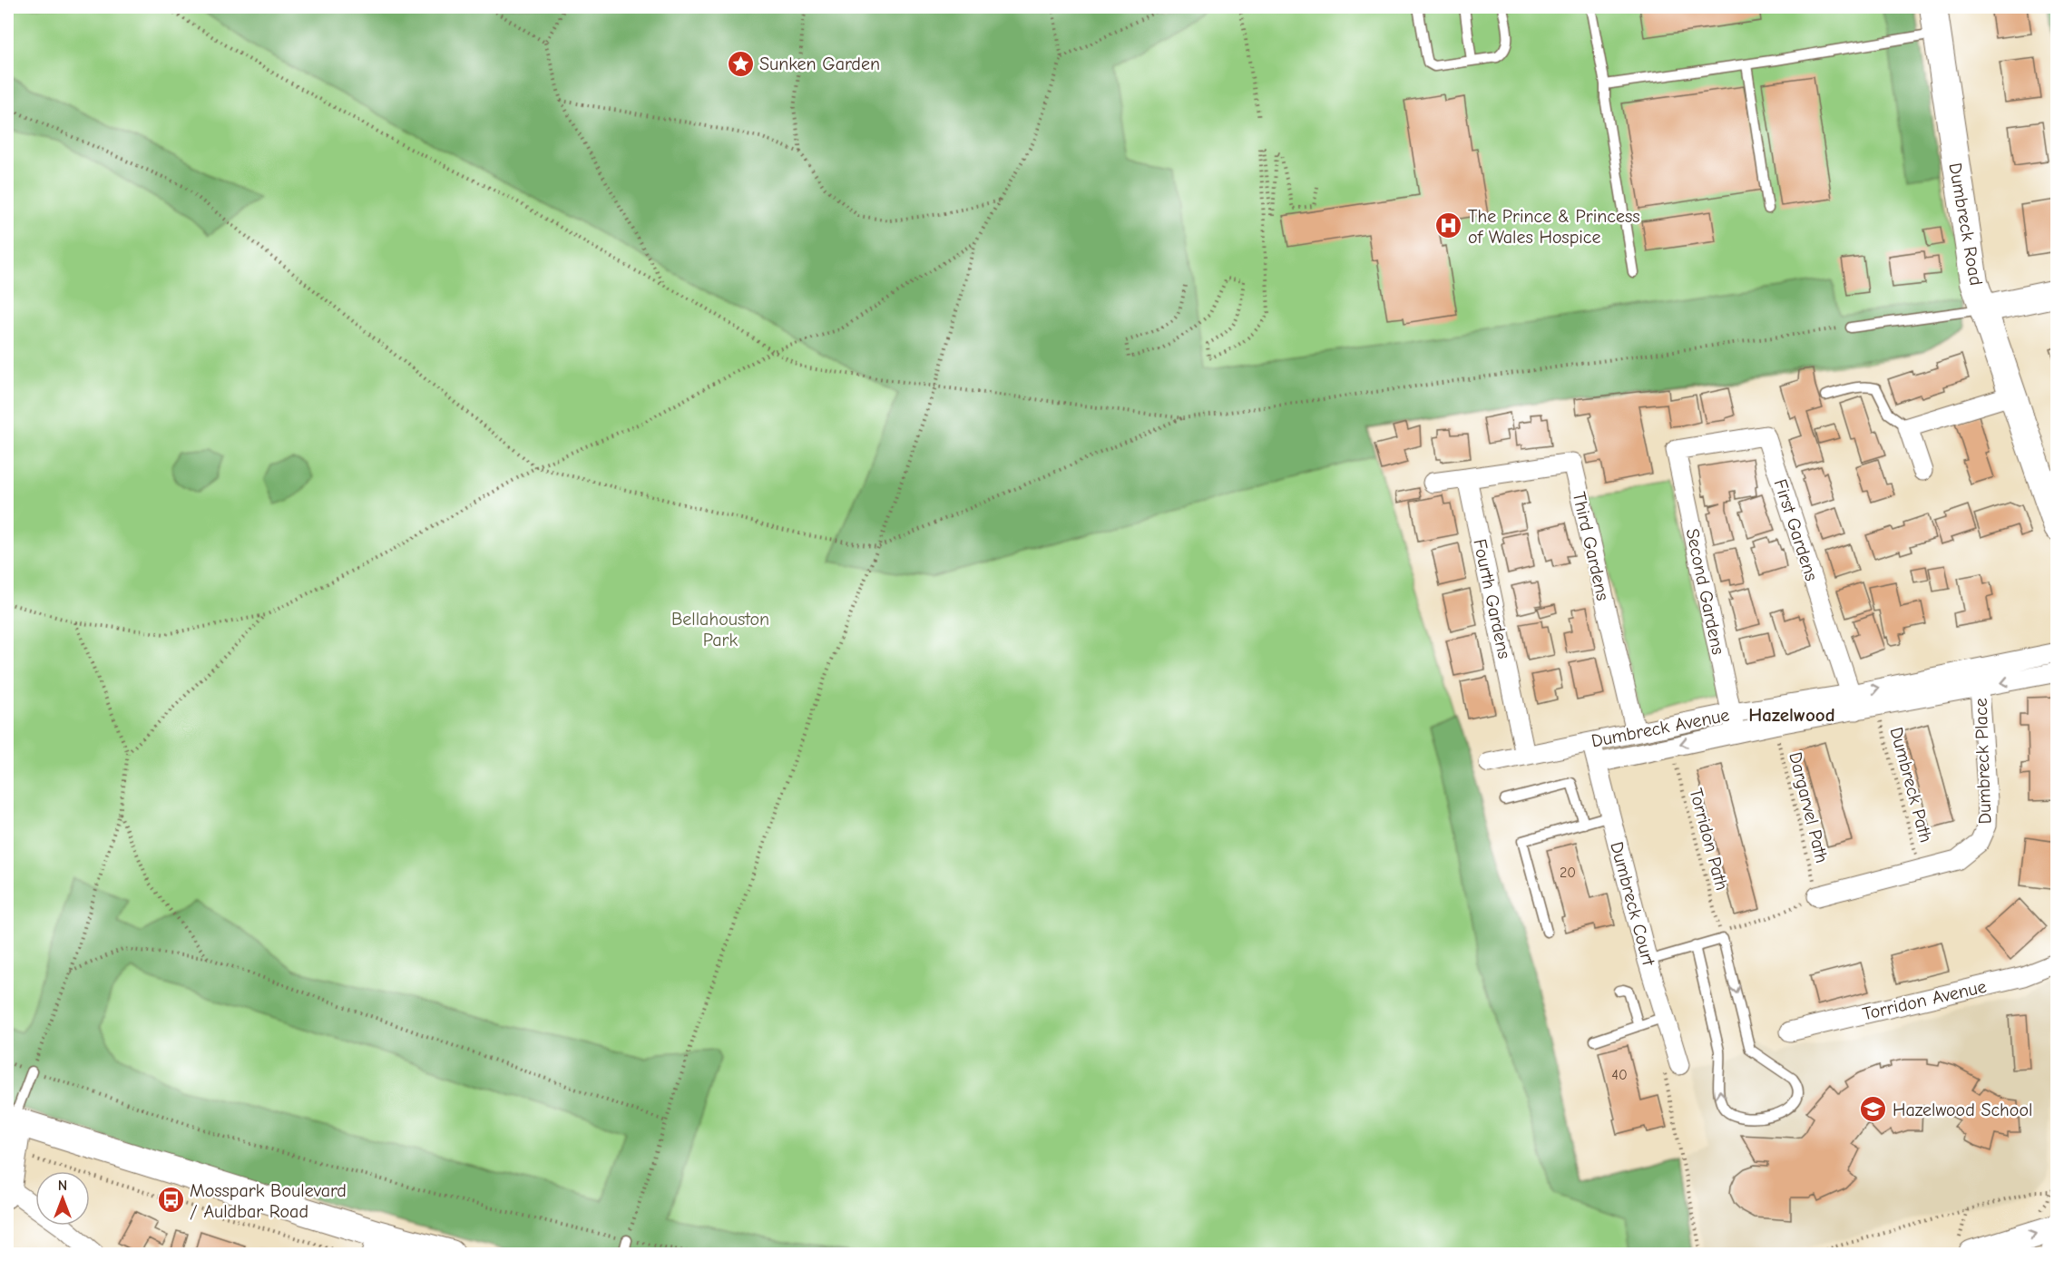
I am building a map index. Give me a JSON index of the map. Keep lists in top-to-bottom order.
{
  "streets": {
    "street": [
      "Dumbreck Road",
      "First Gardens",
      "Third Gardens",
      "Second Gardens",
      "Fourth Gardens",
      "Dumbreck Avenue",
      "Dumbreck Place",
      "Dumbreck Court",
      "Torridon Avenue"
    ],
    "path": ["Dumbreck Path", "Dargarvel Path", "Torridon Path"]
  },
  "crossings": [
    ["First Gardens", "Second Gardens"],
    ["First Gardens", "Dumbreck Avenue"],
    ["Third Gardens", "Fourth Gardens"],
    ["Third Gardens", "Dumbreck Avenue"],
    ["Second Gardens", "Dumbreck Avenue"],
    ["Fourth Gardens", "Dumbreck Avenue"],
    ["Dumbreck Avenue", "Dumbreck Place"],
    ["Dumbreck Avenue", "Dumbreck Path"],
    ["Dumbreck Avenue", "Dargarvel Path"],
    ["Dumbreck Avenue", "Torridon Path"],
    ["Dumbreck Avenue", "Dumbreck Court"],
    ["Dumbreck Place", "Dumbreck Path"],
    ["Dumbreck Place", "Dargarvel Path"]
  ],
  "districts": ["Hazelwood"],
  "parks": ["Bellahouston Park"],
  "places": {
    "place": ["Sunken Garden"],
    "hospital": ["The Prince & Princess of Wales Hospice"],
    "school or university": ["Hazelwood School"],
    "bus stop": ["Mosspark Boulevard / Auldbar Road"]
  },
  "house_numbers": ["20", "40"],
  "north": "top"
}
